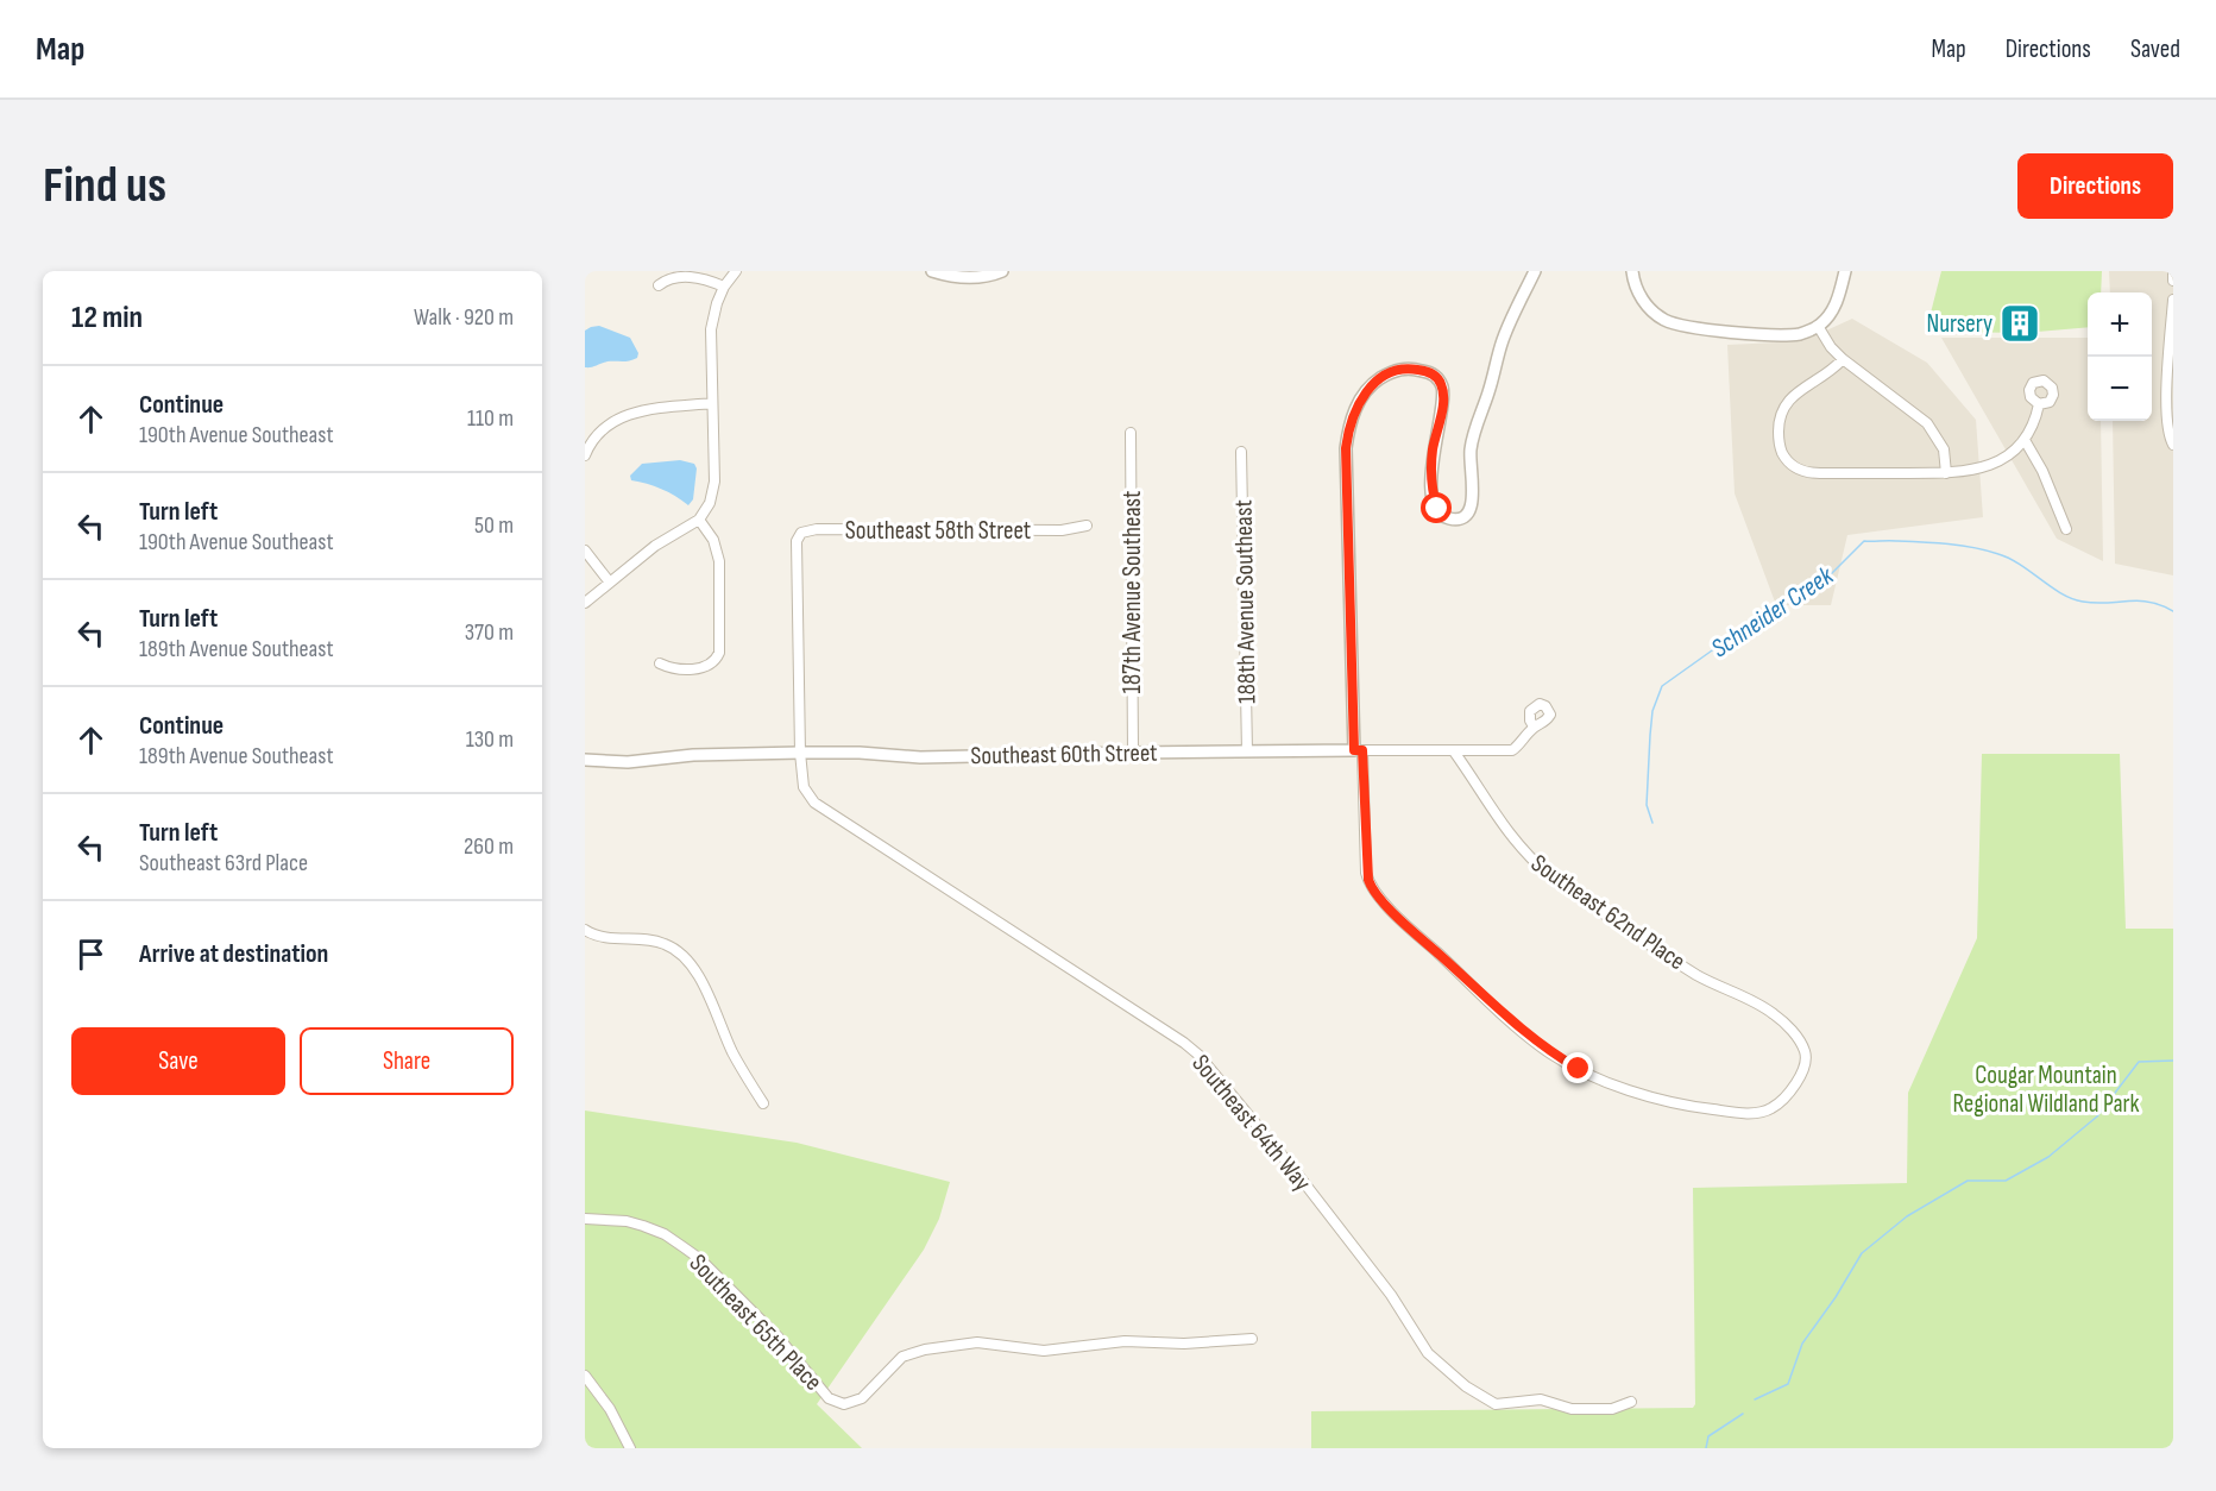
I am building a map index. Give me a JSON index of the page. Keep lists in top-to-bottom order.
{
  "streets": {
    "street": [
      "Southeast 58th Street",
      "187th Avenue Southeast",
      "188th Avenue Southeast",
      "Southeast 60th Street",
      "Southeast 62nd Place",
      "Southeast 64th Way",
      "Southeast 65th Place"
    ]
  },
  "crossings": [
    ["Southeast 58th Street", "Southeast 64th Way"],
    ["187th Avenue Southeast", "Southeast 60th Street"],
    ["188th Avenue Southeast", "Southeast 60th Street"],
    ["Southeast 60th Street", "Southeast 62nd Place"],
    ["Southeast 60th Street", "Southeast 64th Way"]
  ],
  "water": ["Schneider Creek"],
  "parks": ["Cougar Mountain Regional Wildland Park"],
  "places": {
    "building": ["Nursery"]
  },
  "page": {
    "header": "Map",
    "nav": ["Map", "Directions", "Saved"],
    "buttons": [
      "Directions",
      ["Save", "Share"]
    ],
    "title": "Find us",
    "heading": ["12 min", "Walk · 920 m"],
    "map_buttons": ["+", "−"],
    "list": [
      ["Continue", "190th Avenue Southeast", "110 m"],
      ["Turn left", "190th Avenue Southeast", "50 m"],
      ["Turn left", "189th Avenue Southeast", "370 m"],
      ["Continue", "189th Avenue Southeast", "130 m"],
      ["Turn left", "Southeast 63rd Place", "260 m"],
      "Arrive at destination"
    ]
  }
}
